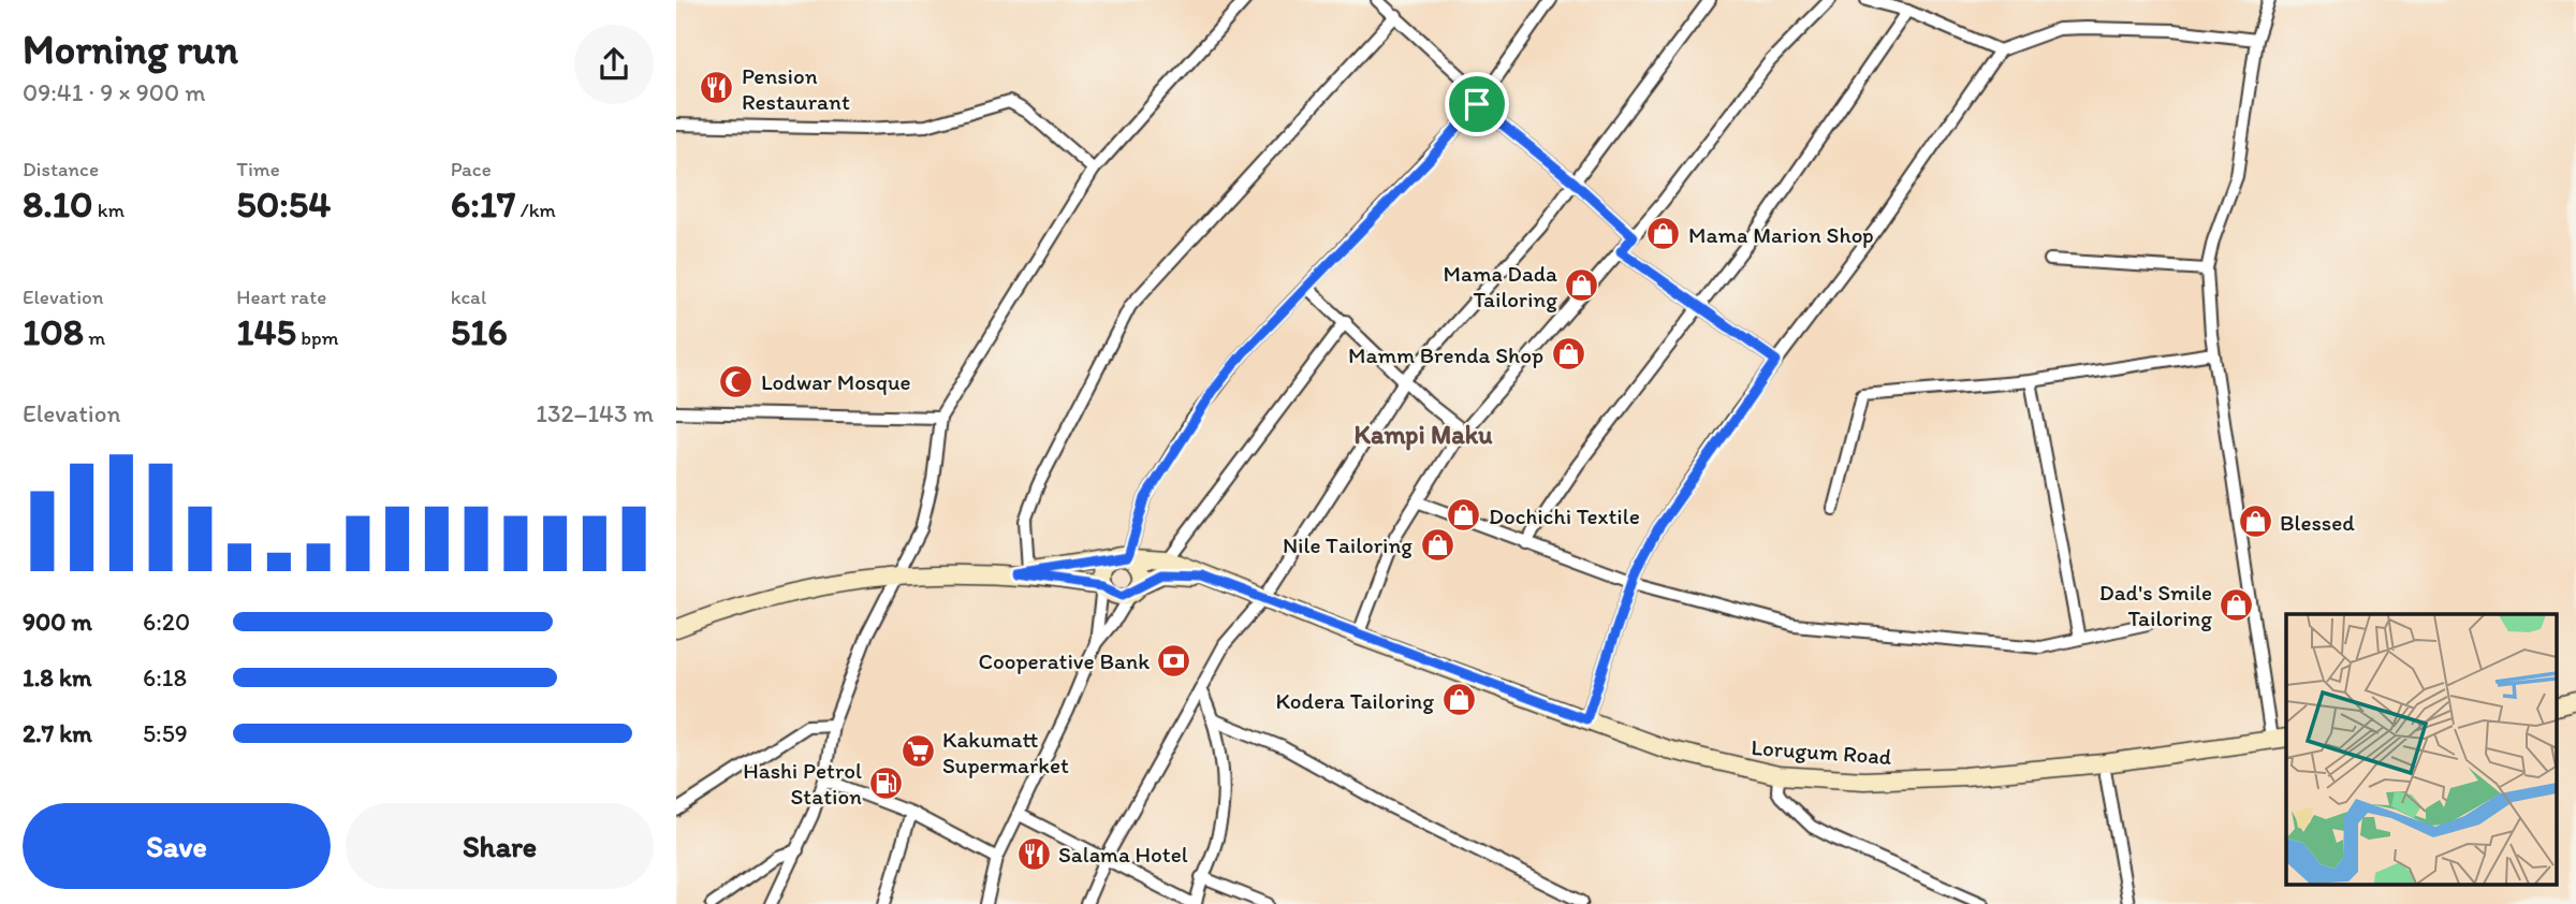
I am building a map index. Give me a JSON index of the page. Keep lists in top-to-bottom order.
{
  "streets": {
    "main road": ["Lorugum Road"]
  },
  "districts": ["Kampi Maku"],
  "places": {
    "restaurant": ["Pension Restaurant", "Salama Hotel"],
    "shop": [
      "Mama Marion Shop",
      "Mama Dada Tailoring",
      "Mamm Brenda Shop",
      "Dochichi Textile",
      "Blessed",
      "Nile Tailoring",
      "Dad's Smile Tailoring",
      "Kodera Tailoring"
    ],
    "mosque": ["Lodwar Mosque"],
    "bank": ["Cooperative Bank"],
    "supermarket": ["Kakumatt Supermarket"],
    "fuel station": ["Hashi Petrol Station"]
  },
  "page": {
    "heading": ["Morning run", "09:41 · 9 × 900 m"],
    "stats": [
      ["Distance", "8.10 km"],
      ["Time", "50:54"],
      ["Pace", "6:17 /km"],
      ["Elevation", "108 m"],
      ["Heart rate", "145 bpm"],
      ["kcal", "516"]
    ],
    "chart": ["Elevation", "132–143 m"],
    "list": [
      {
        "name": "900 m",
        "note": "6:20"
      },
      {
        "name": "1.8 km",
        "note": "6:18"
      },
      {
        "name": "2.7 km",
        "note": "5:59"
      }
    ],
    "buttons": ["Save", "Share"]
  }
}
